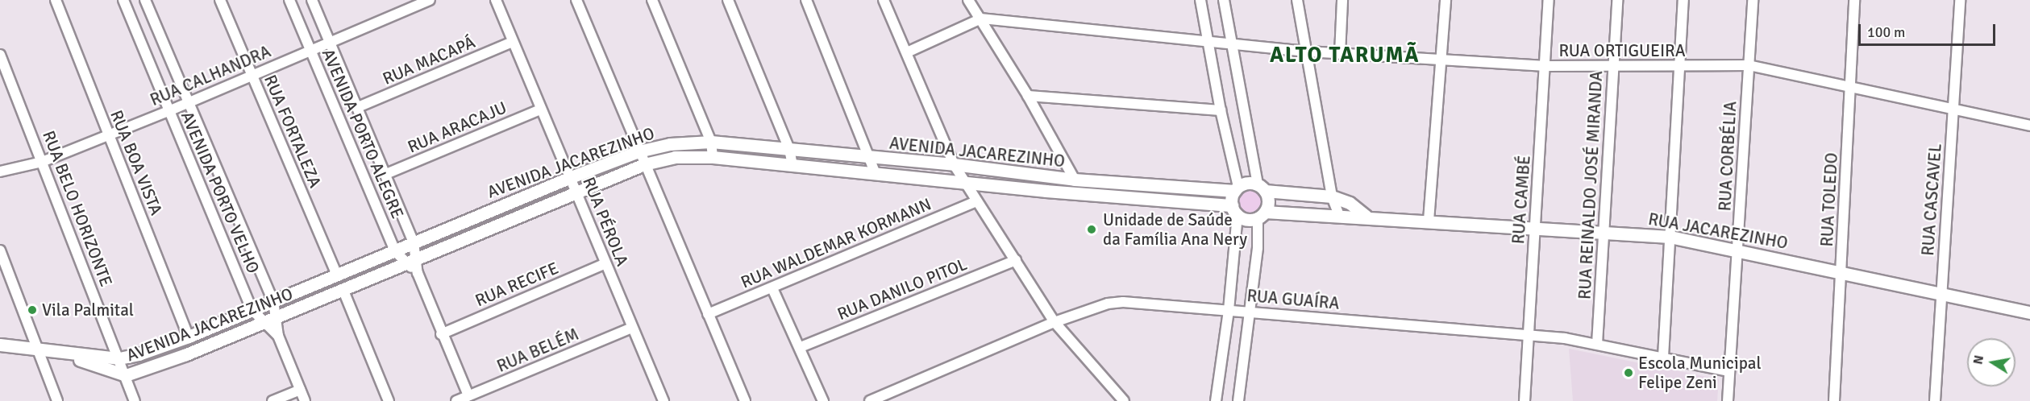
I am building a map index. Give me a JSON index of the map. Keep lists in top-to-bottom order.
{
  "streets": {
    "street": [
      "RUA ORTIGUEIRA",
      "RUA MACAPÁ",
      "RUA CALHANDRA",
      "RUA ARACAJU",
      "RUA FORTALEZA",
      "AVENIDA PORTO ALEGRE",
      "AVENIDA JACAREZINHO",
      "RUA CORBÉLIA",
      "RUA BOA VISTA",
      "RUA REINALDO JOSÉ MIRANDA",
      "AVENIDA PORTO VELHO",
      "RUA CAMBÉ",
      "RUA TOLEDO",
      "RUA CASCAVEL",
      "RUA BELO HORIZONTE",
      "RUA PÉROLA",
      "RUA JACAREZINHO",
      "RUA WALDEMAR KORMANN",
      "RUA RECIFE",
      "RUA DANILO PITOL",
      "RUA GUAÍRA",
      "RUA BELÉM"
    ]
  },
  "crossings": [
    ["RUA ORTIGUEIRA", "RUA CORBÉLIA"],
    ["RUA ORTIGUEIRA", "RUA REINALDO JOSÉ MIRANDA"],
    ["RUA ORTIGUEIRA", "RUA CAMBÉ"],
    ["RUA ORTIGUEIRA", "RUA TOLEDO"],
    ["RUA ORTIGUEIRA", "RUA CASCAVEL"],
    ["RUA MACAPÁ", "AVENIDA PORTO ALEGRE"],
    ["RUA MACAPÁ", "RUA PÉROLA"],
    ["RUA CALHANDRA", "RUA FORTALEZA"],
    ["RUA CALHANDRA", "AVENIDA PORTO ALEGRE"],
    ["RUA CALHANDRA", "RUA BOA VISTA"],
    ["RUA CALHANDRA", "AVENIDA PORTO VELHO"],
    ["RUA CALHANDRA", "RUA BELO HORIZONTE"],
    ["RUA ARACAJU", "AVENIDA PORTO ALEGRE"],
    ["RUA ARACAJU", "RUA PÉROLA"],
    ["RUA FORTALEZA", "AVENIDA JACAREZINHO"],
    ["AVENIDA PORTO ALEGRE", "AVENIDA JACAREZINHO"],
    ["AVENIDA PORTO ALEGRE", "RUA RECIFE"],
    ["AVENIDA PORTO ALEGRE", "RUA BELÉM"],
    ["AVENIDA JACAREZINHO", "RUA BOA VISTA"],
    ["AVENIDA JACAREZINHO", "AVENIDA PORTO VELHO"],
    ["AVENIDA JACAREZINHO", "RUA BELO HORIZONTE"],
    ["AVENIDA JACAREZINHO", "RUA PÉROLA"],
    ["AVENIDA JACAREZINHO", "RUA JACAREZINHO"],
    ["RUA CORBÉLIA", "RUA JACAREZINHO"],
    ["RUA CORBÉLIA", "RUA GUAÍRA"],
    ["RUA REINALDO JOSÉ MIRANDA", "RUA JACAREZINHO"],
    ["RUA REINALDO JOSÉ MIRANDA", "RUA GUAÍRA"],
    ["RUA CAMBÉ", "RUA JACAREZINHO"],
    ["RUA CAMBÉ", "RUA GUAÍRA"],
    ["RUA TOLEDO", "RUA JACAREZINHO"],
    ["RUA CASCAVEL", "RUA JACAREZINHO"],
    ["RUA PÉROLA", "RUA RECIFE"],
    ["RUA PÉROLA", "RUA BELÉM"]
  ],
  "districts": ["ALTO TARUMÃ"],
  "places": ["Unidade de Saúde da Família Ana Nery", "Vila Palmital", "Escola Municipal Felipe Zeni"],
  "scale_bar": "100 m",
  "north": "left"
}
